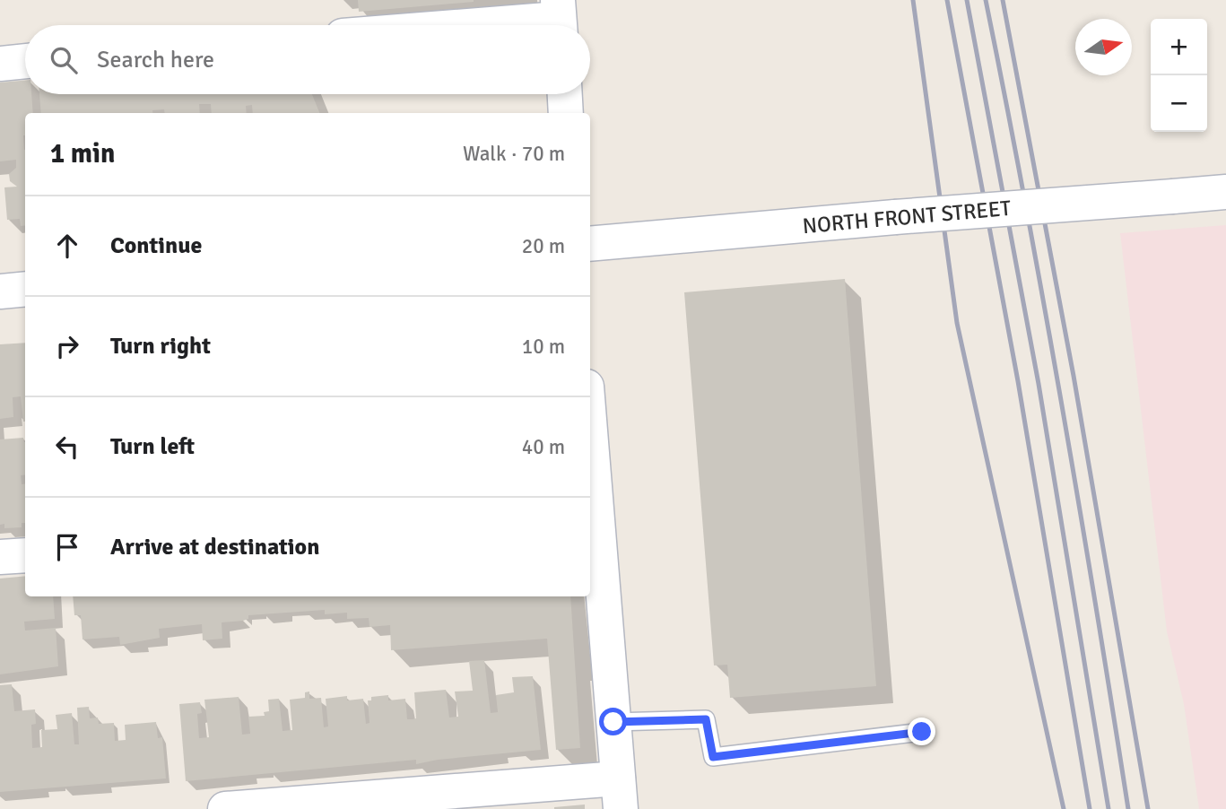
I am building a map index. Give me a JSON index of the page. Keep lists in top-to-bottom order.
{
  "streets": {
    "street": ["NORTH FRONT STREET"]
  },
  "north": "right",
  "page": {
    "map_buttons": ["+", "−"],
    "search": "Search here",
    "heading": ["1 min", "Walk · 70 m"],
    "list": [
      ["Continue", "20 m"],
      ["Turn right", "10 m"],
      ["Turn left", "40 m"],
      "Arrive at destination"
    ]
  }
}
